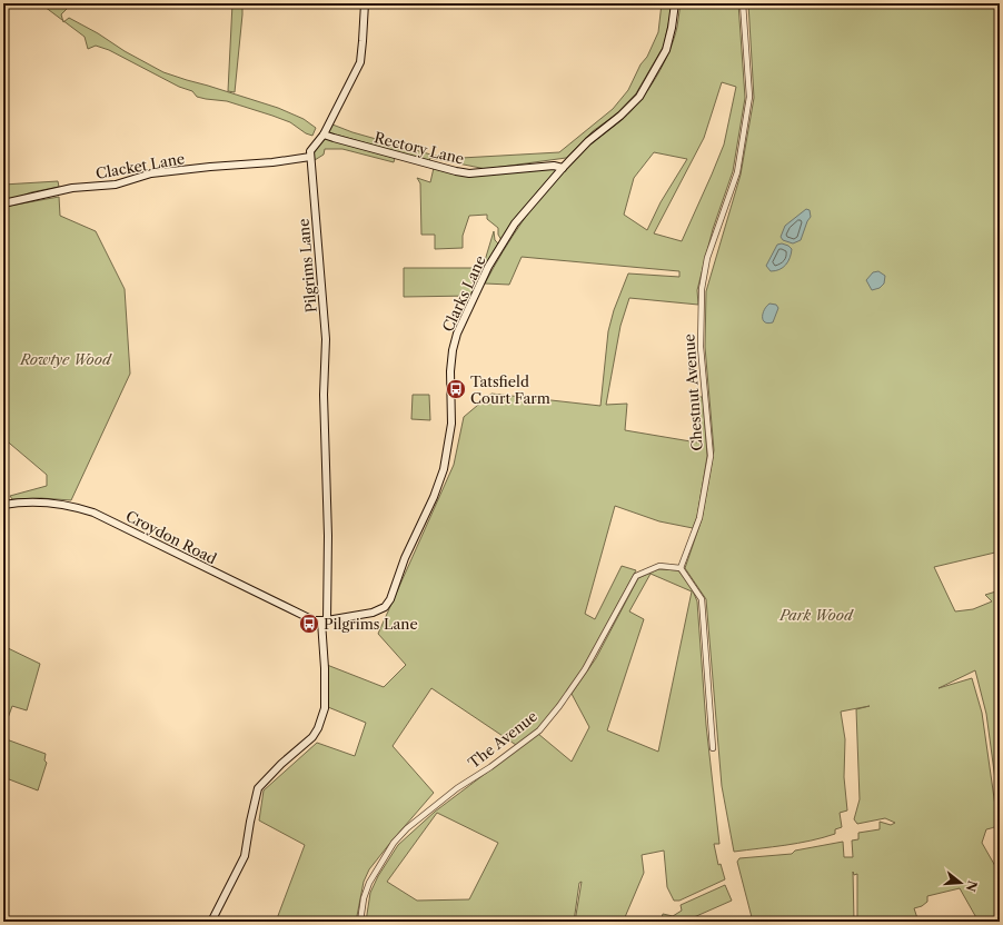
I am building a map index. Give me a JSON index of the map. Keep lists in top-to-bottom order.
{
  "streets": {
    "street": [
      "Rectory Lane",
      "Clacket Lane",
      "Pilgrims Lane",
      "Clarks Lane",
      "Chestnut Avenue",
      "Croydon Road",
      "The Avenue"
    ]
  },
  "crossings": [
    ["Rectory Lane", "Clarks Lane"],
    ["Clacket Lane", "Pilgrims Lane"],
    ["Pilgrims Lane", "Clarks Lane"],
    ["Pilgrims Lane", "Croydon Road"],
    ["Clarks Lane", "Croydon Road"],
    ["Chestnut Avenue", "The Avenue"]
  ],
  "parks": ["Rowtye Wood", "Park Wood"],
  "places": {
    "bus stop": ["Tatsfield Court Farm", "Pilgrims Lane"]
  },
  "north": "right"
}
